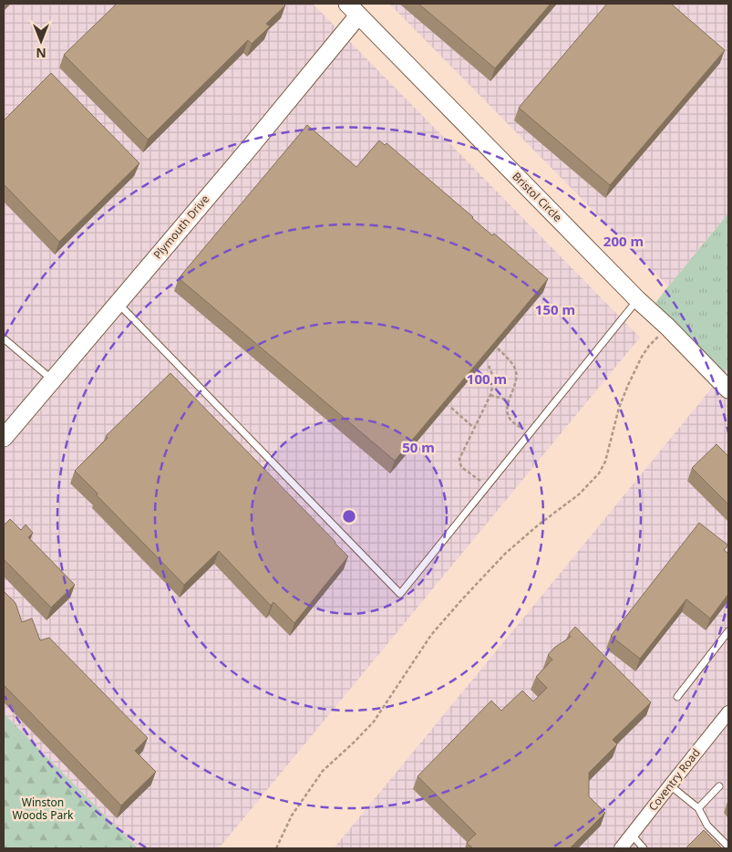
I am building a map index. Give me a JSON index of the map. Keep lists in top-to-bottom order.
{
  "streets": {
    "street": ["Bristol Circle", "Plymouth Drive", "Coventry Road"]
  },
  "crossings": [
    ["Bristol Circle", "Plymouth Drive"]
  ],
  "parks": ["Winston Woods Park"],
  "north": "bottom",
  "rings": [
    "200 m",
    "150 m",
    "100 m",
    "50 m"
  ]
}
